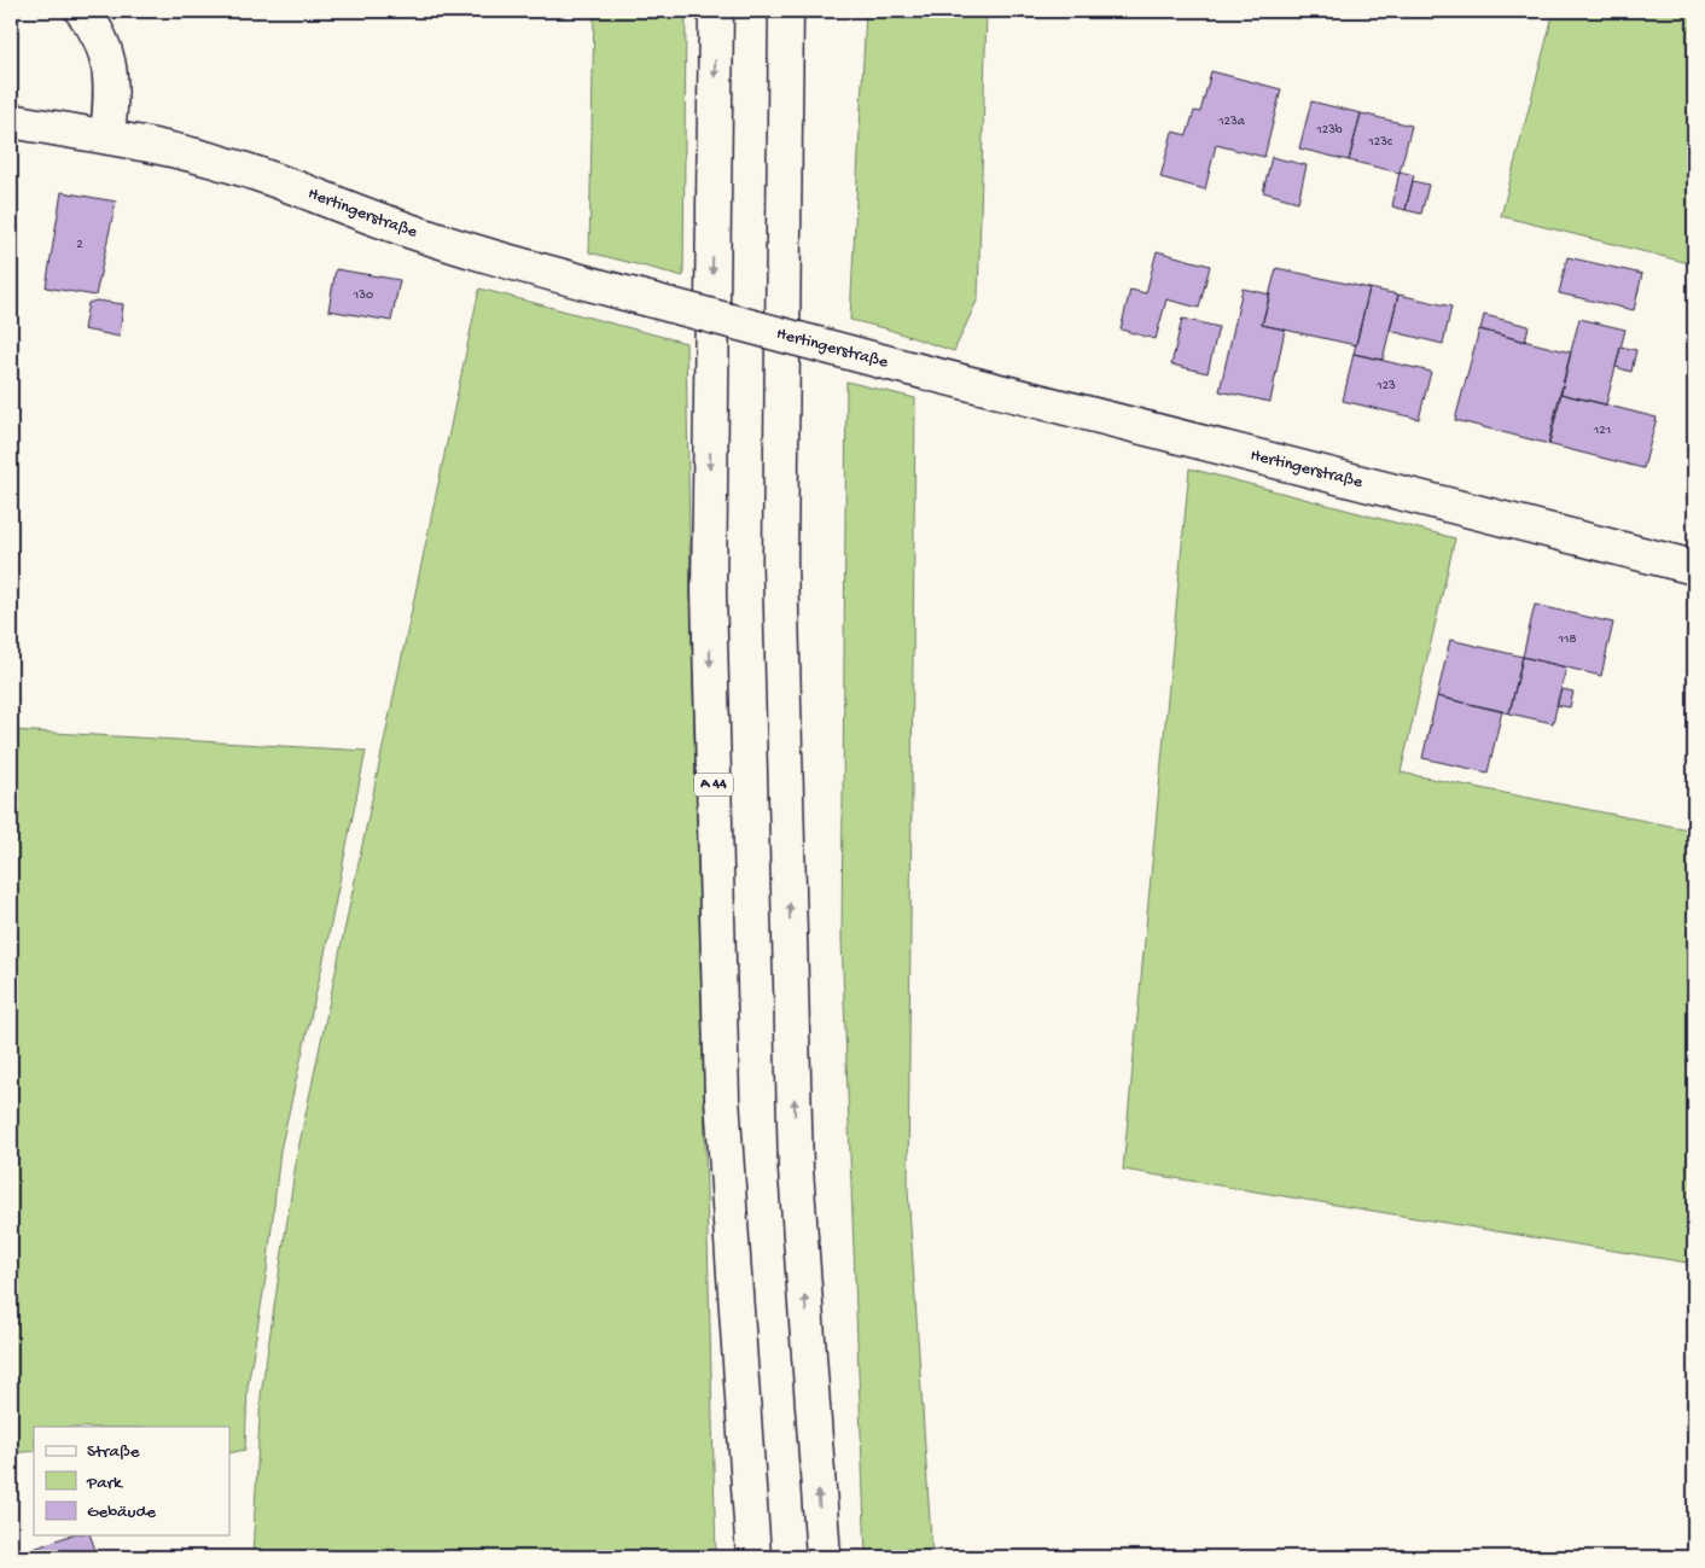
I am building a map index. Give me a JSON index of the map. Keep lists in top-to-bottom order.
{
  "streets": {
    "main road": ["Hertingerstraße", "A 44"]
  },
  "house_numbers": [
    "123a",
    "123b",
    "123c",
    "2",
    "130",
    "123",
    "121",
    "118"
  ],
  "legend": ["Straße", "Park", "Gebäude"]
}
